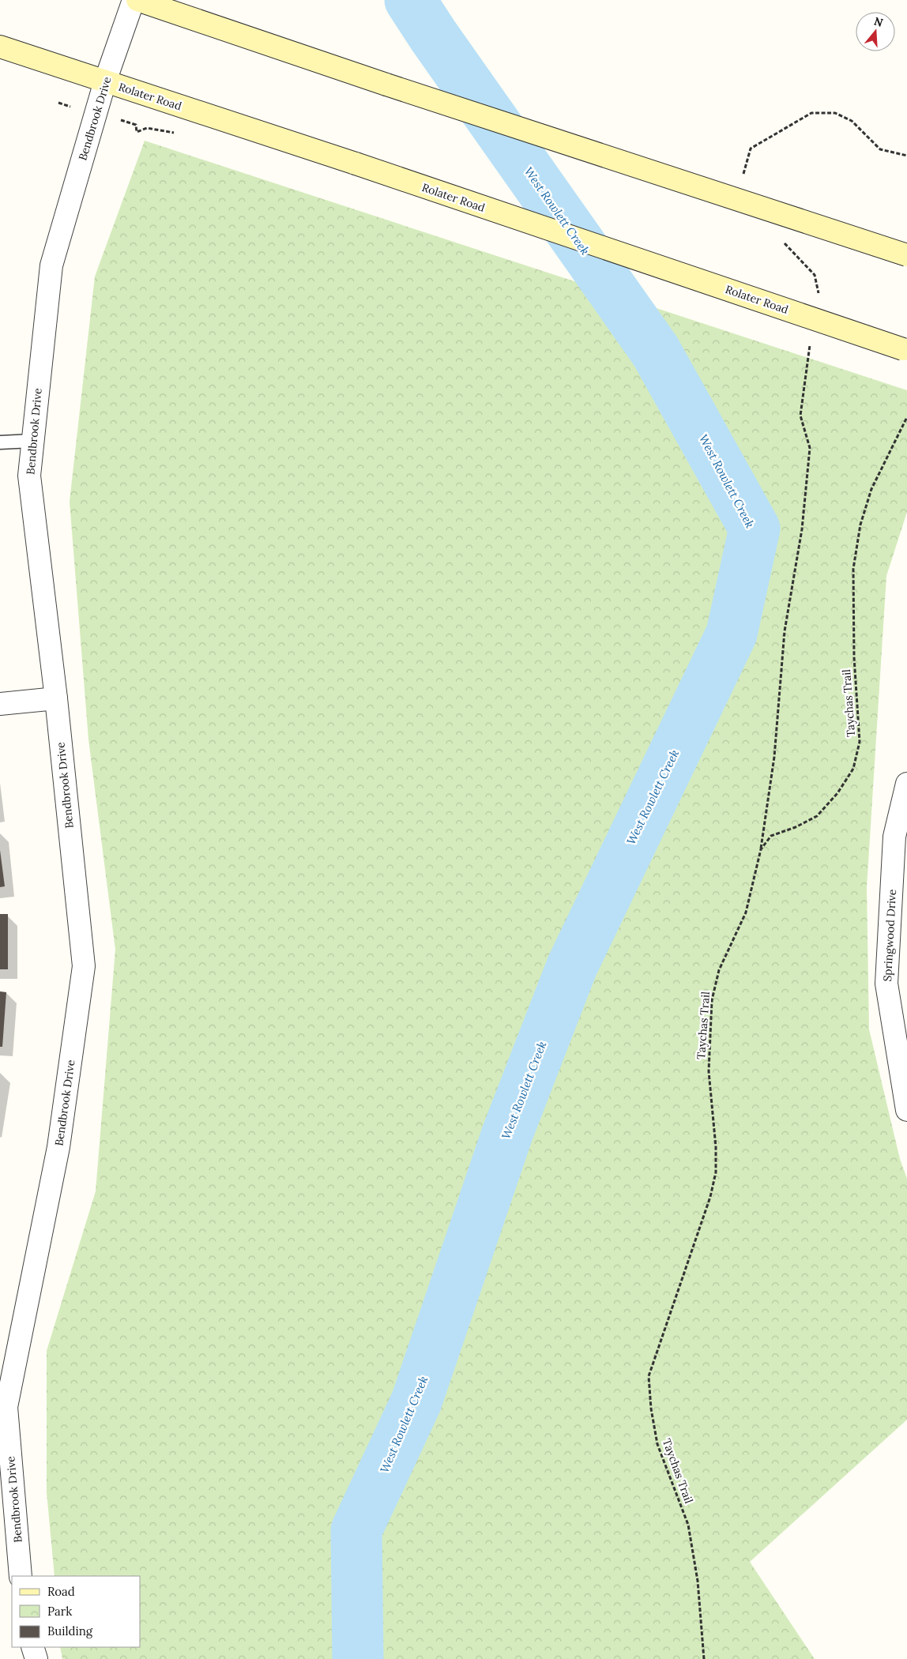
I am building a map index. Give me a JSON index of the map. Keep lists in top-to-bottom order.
{
  "streets": {
    "main road": ["Rolater Road"],
    "street": ["Bendbrook Drive", "Springwood Drive"],
    "path": ["Taychas Trail"]
  },
  "crossings": [
    ["Rolater Road", "Bendbrook Drive"]
  ],
  "water": ["West Rowlett Creek"],
  "legend": ["Road", "Park", "Building"],
  "north": "top"
}
